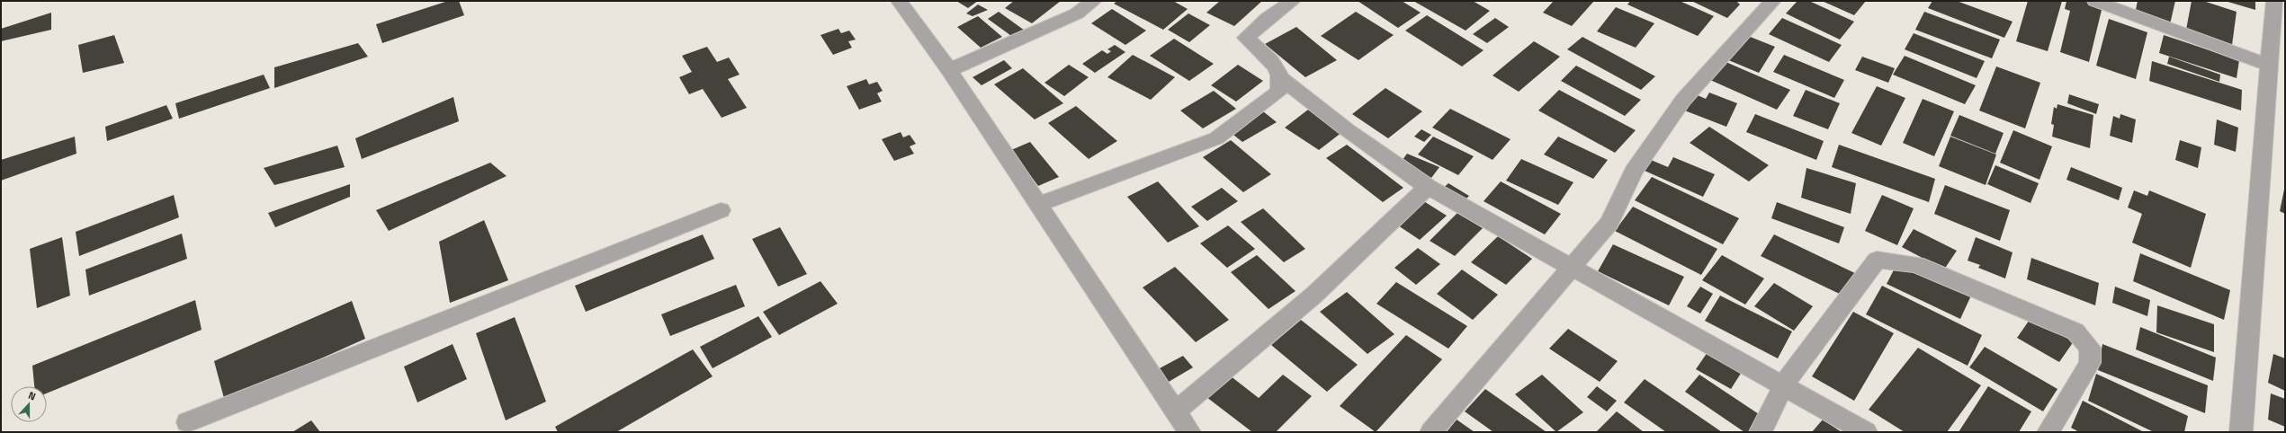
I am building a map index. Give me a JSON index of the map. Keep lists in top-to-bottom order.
{
  "north": "top"
}
